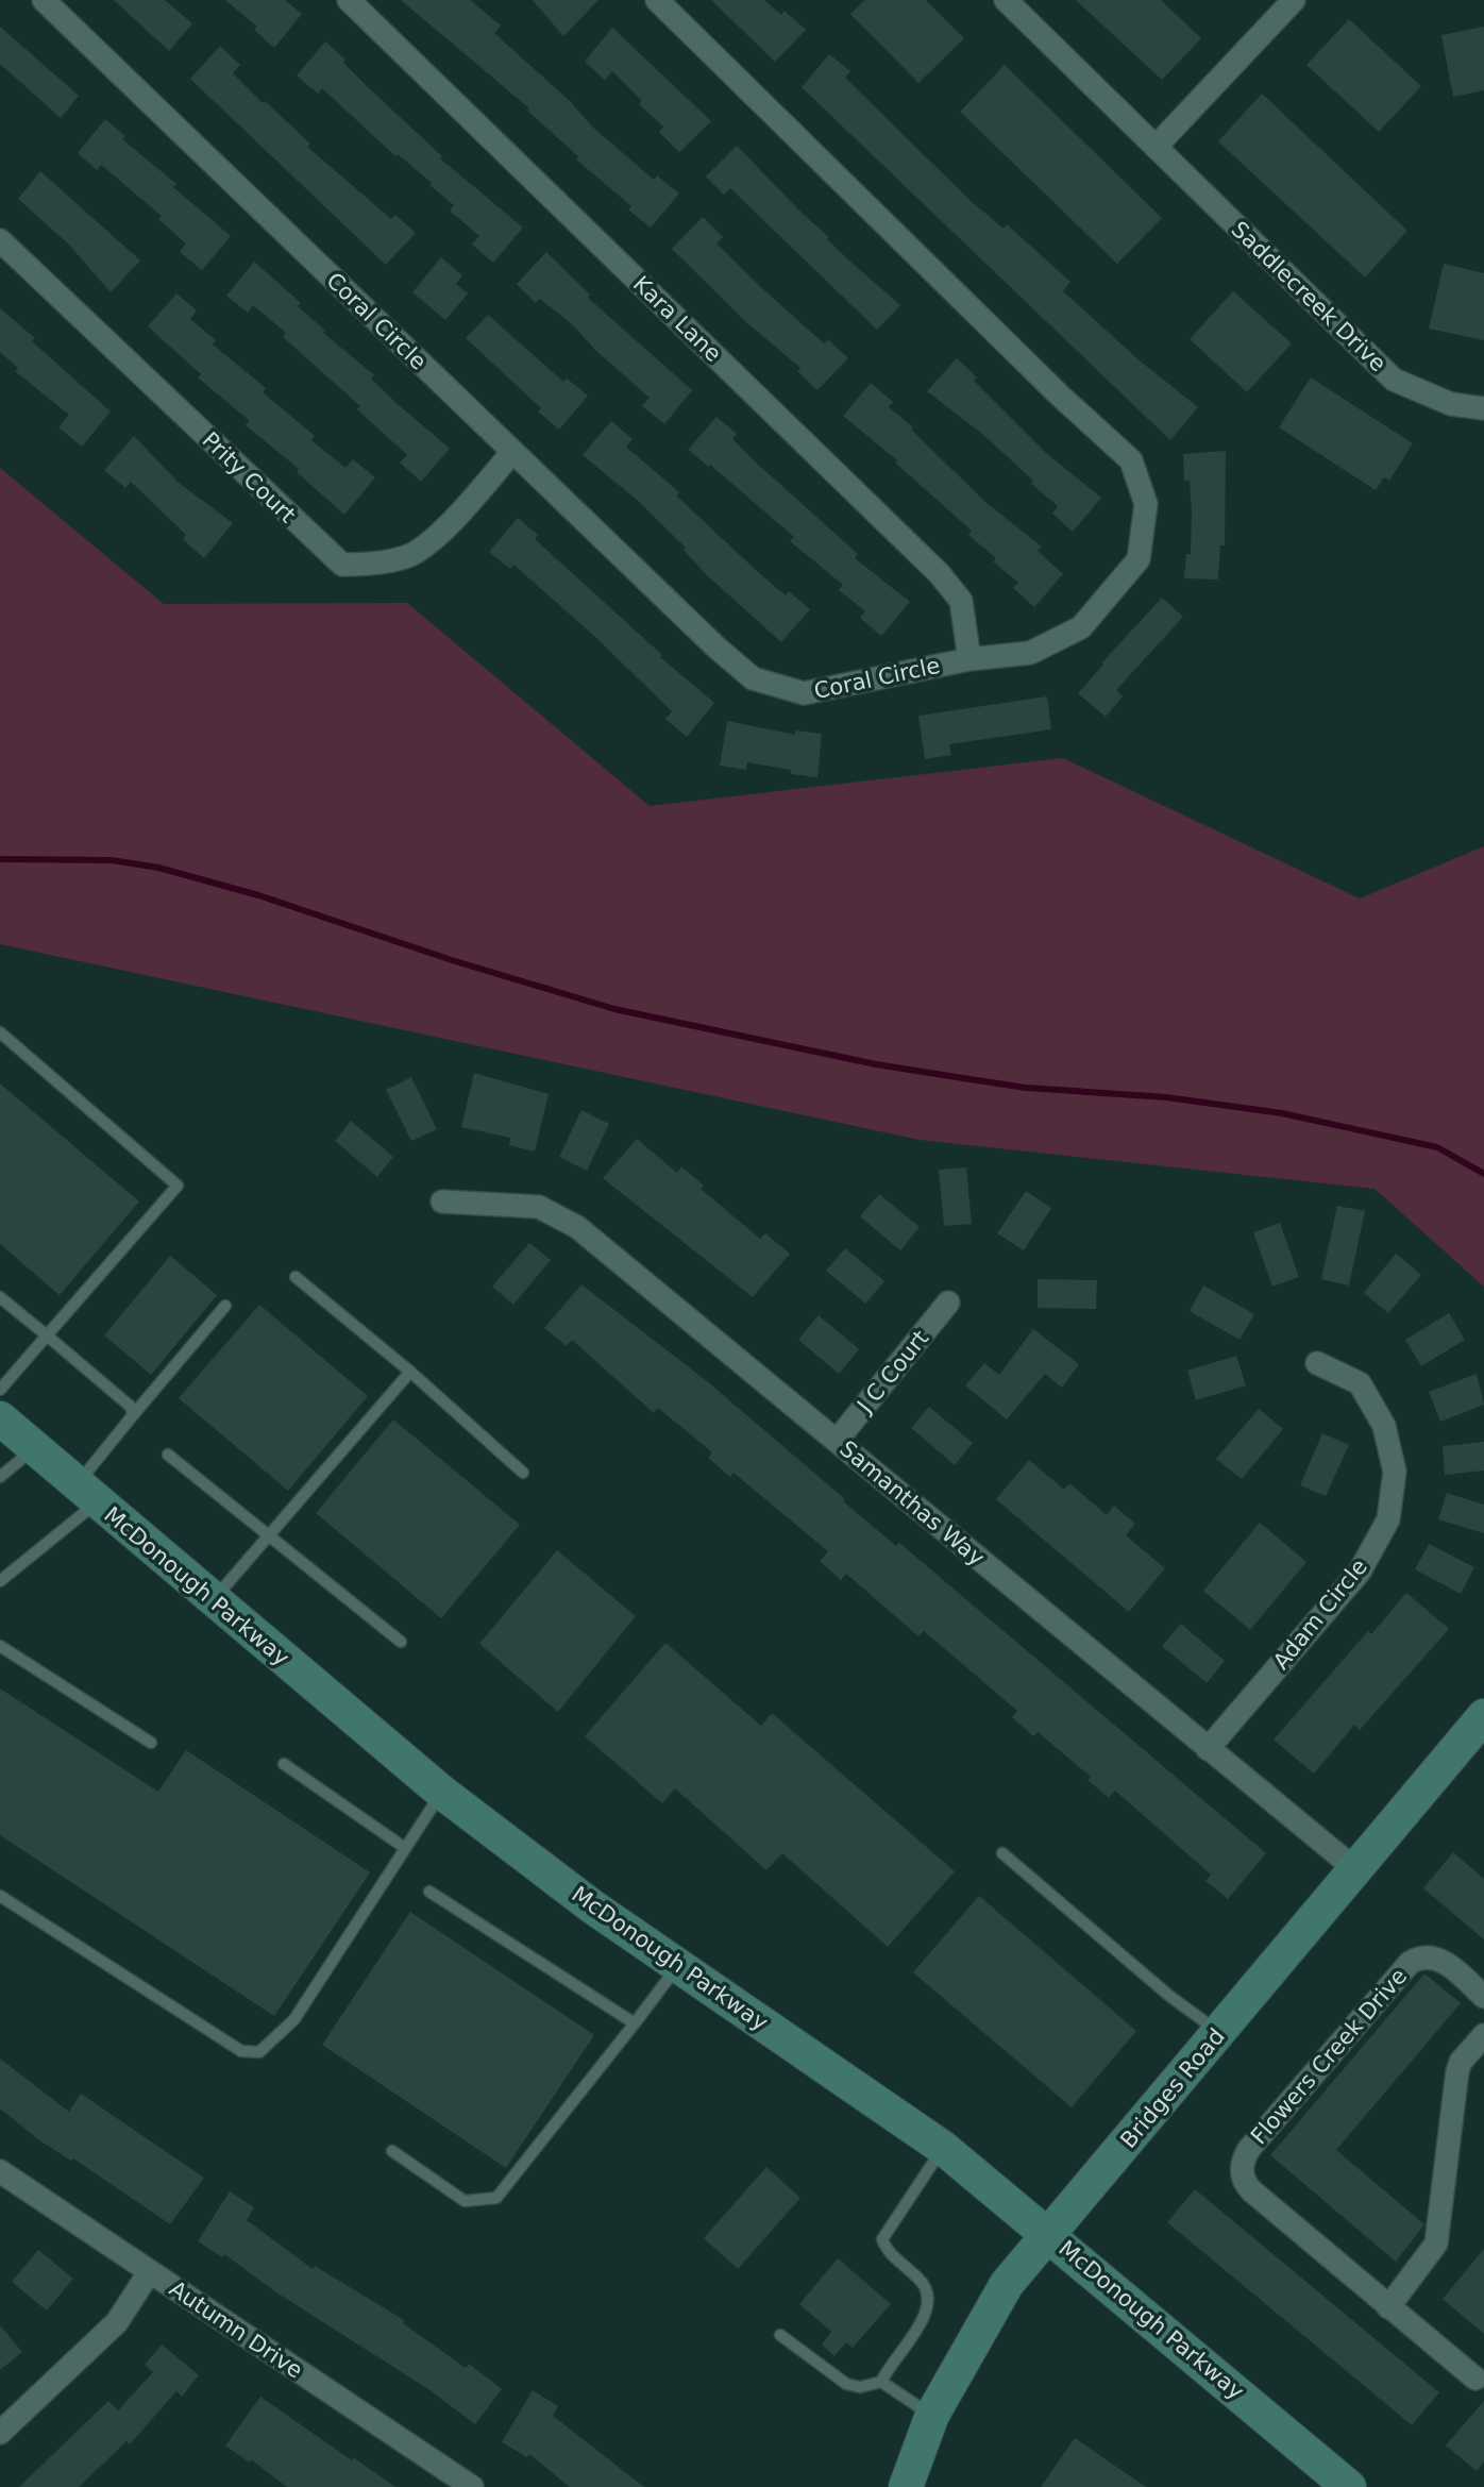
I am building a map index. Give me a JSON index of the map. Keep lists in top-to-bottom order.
{
  "streets": {
    "street": [
      "Saddlecreek Drive",
      "Kara Lane",
      "Coral Circle",
      "Prity Court",
      "J C Court",
      "Samanthas Way",
      "McDonough Parkway",
      "Adam Circle",
      "Flowers Creek Drive",
      "Bridges Road",
      "Autumn Drive"
    ]
  },
  "crossings": [
    ["Kara Lane", "Coral Circle"],
    ["Coral Circle", "Prity Court"],
    ["J C Court", "Samanthas Way"],
    ["Samanthas Way", "Adam Circle"],
    ["Samanthas Way", "Bridges Road"],
    ["McDonough Parkway", "Bridges Road"]
  ]
}
